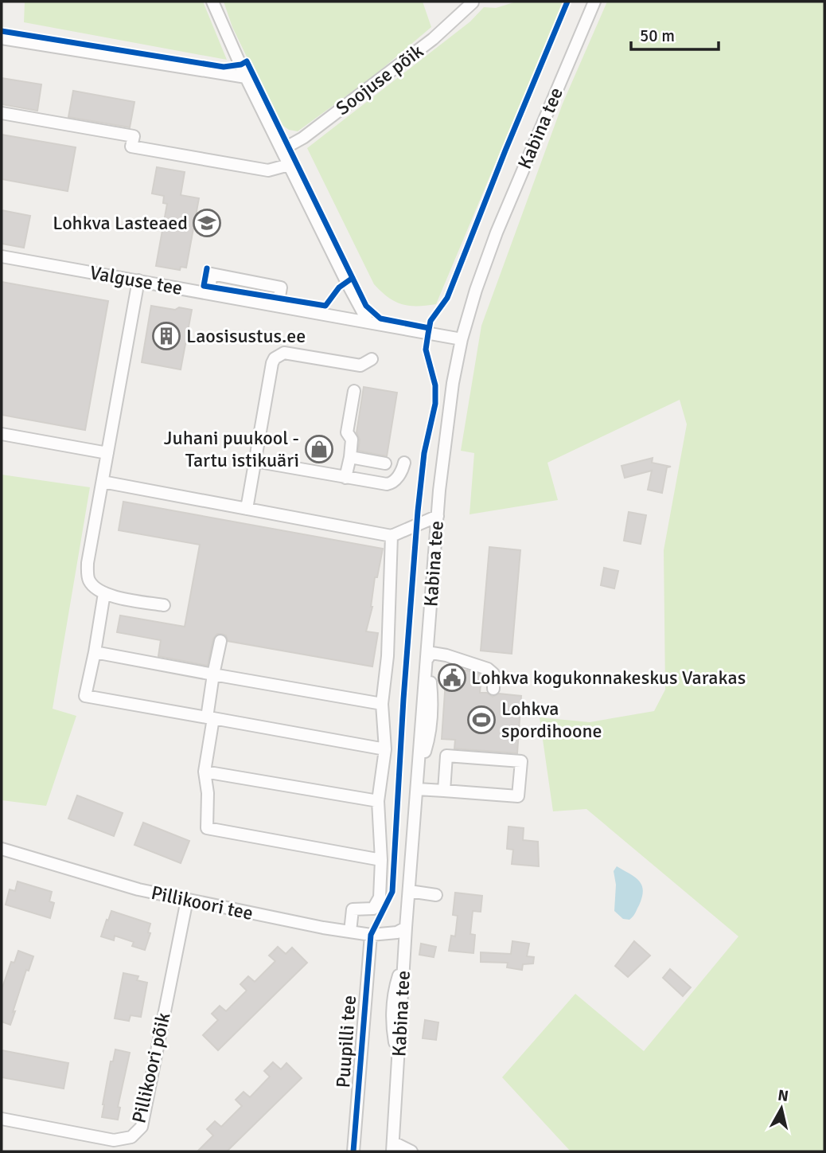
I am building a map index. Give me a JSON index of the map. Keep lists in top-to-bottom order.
{
  "streets": {
    "street": [
      "Soojuse põik",
      "Kabina tee",
      "Valguse tee",
      "Pillikoori tee",
      "Puupilli tee",
      "Pillikoori põik"
    ]
  },
  "crossings": [
    ["Kabina tee", "Valguse tee"],
    ["Kabina tee", "Pillikoori tee"],
    ["Pillikoori tee", "Puupilli tee"],
    ["Pillikoori tee", "Pillikoori põik"]
  ],
  "places": {
    "school or university": ["Lohkva Lasteaed"],
    "building": ["Laosisustus.ee"],
    "shop": ["Juhani puukool - Tartu istikuäri"],
    "public building": ["Lohkva kogukonnakeskus Varakas"],
    "sports": ["Lohkva spordihoone"]
  },
  "scale_bar": "50 m",
  "north": "top"
}
